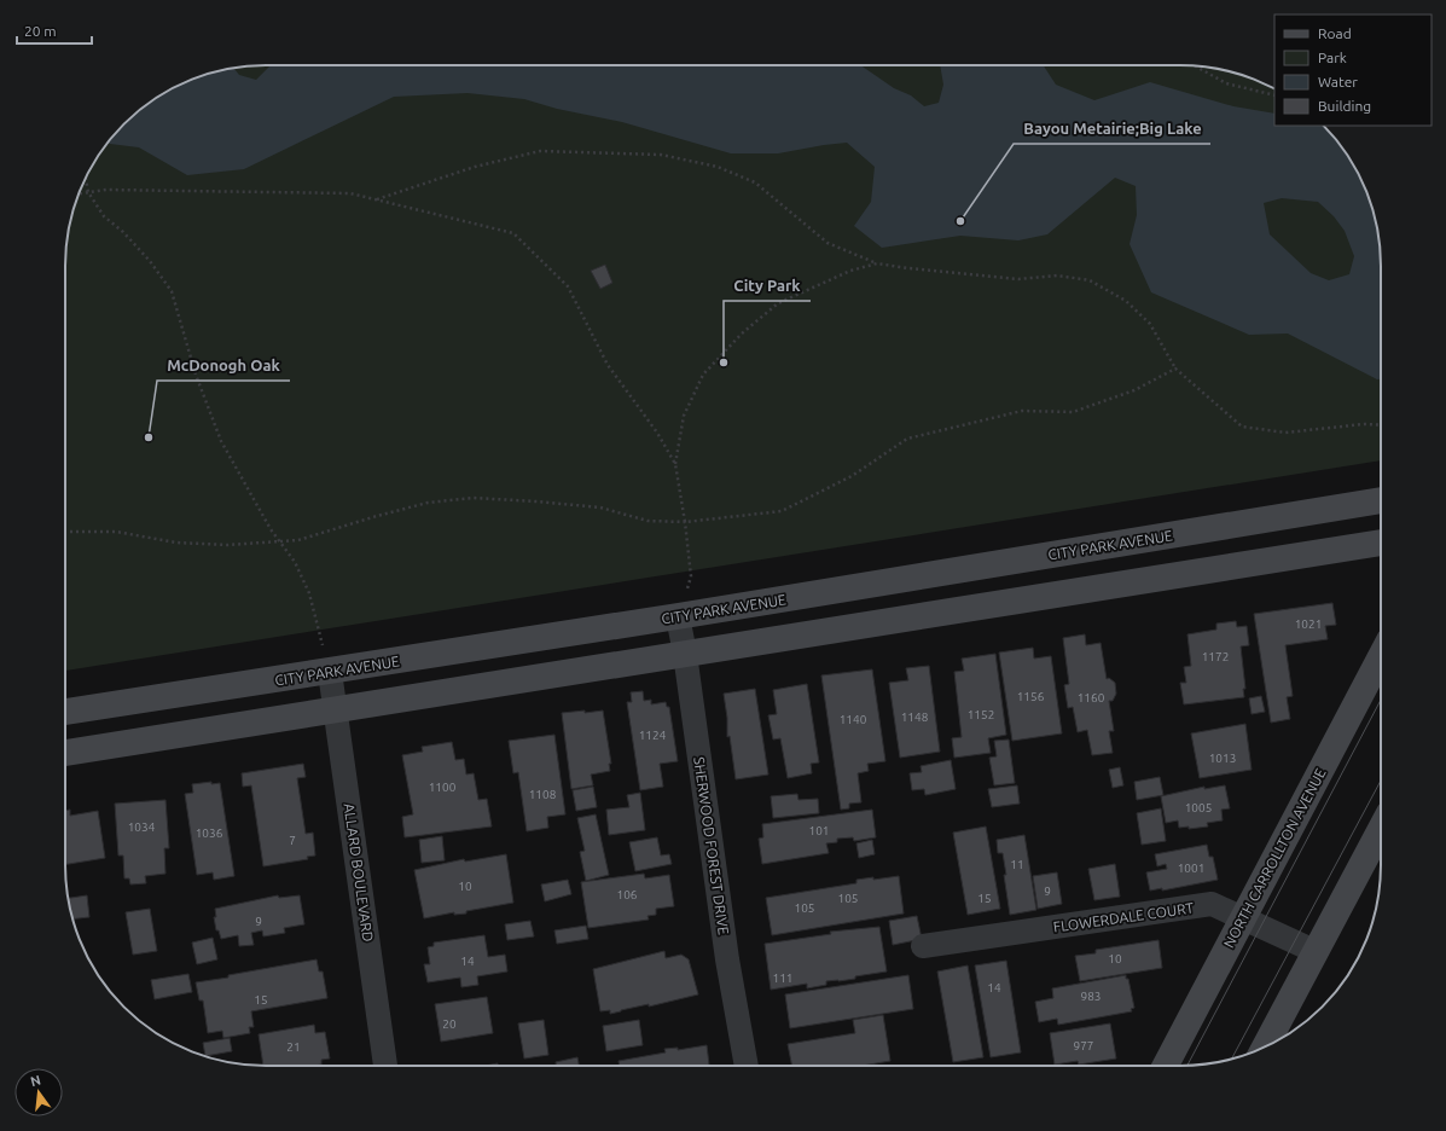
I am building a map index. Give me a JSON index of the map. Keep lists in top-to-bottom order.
{
  "streets": {
    "main road": ["CITY PARK AVENUE", "NORTH CARROLLTON AVENUE"],
    "street": ["SHERWOOD FOREST DRIVE", "ALLARD BOULEVARD", "FLOWERDALE COURT"]
  },
  "crossings": [
    ["CITY PARK AVENUE", "SHERWOOD FOREST DRIVE"],
    ["CITY PARK AVENUE", "ALLARD BOULEVARD"],
    ["NORTH CARROLLTON AVENUE", "FLOWERDALE COURT"]
  ],
  "places": ["Bayou Metairie;Big Lake", "City Park", "McDonogh Oak"],
  "house_numbers": [
    "1021",
    "1172",
    "1156",
    "1160",
    "1152",
    "1148",
    "1140",
    "1124",
    "1013",
    "1100",
    "1108",
    "1005",
    "1034",
    "101",
    "1036",
    "7",
    "11",
    "1001",
    "10",
    "9",
    "106",
    "105",
    "15",
    "105",
    "9",
    "10",
    "14",
    "111",
    "14",
    "983",
    "15",
    "20",
    "977",
    "21"
  ],
  "legend": [
    "Road",
    "Park",
    "Water",
    "Building"
  ],
  "scale_bar": "20 m",
  "north": "top"
}
